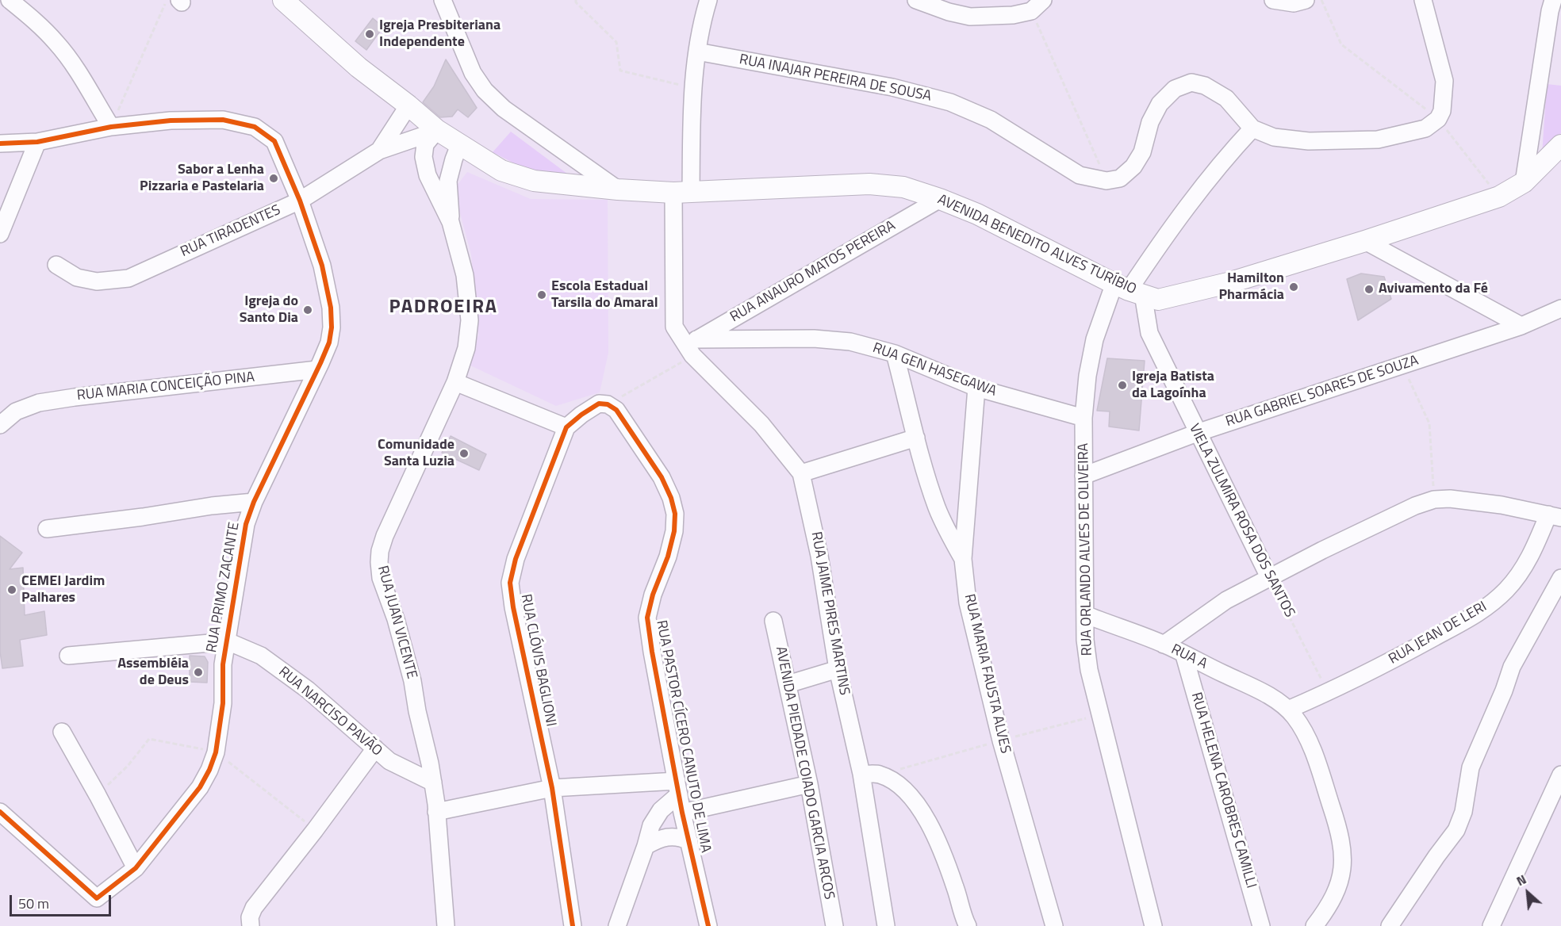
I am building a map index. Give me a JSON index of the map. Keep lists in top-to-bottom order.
{
  "streets": {
    "main road": ["AVENIDA BENEDITO ALVES TURÍBIO"],
    "street": [
      "RUA INAJAR PEREIRA DE SOUSA",
      "RUA TIRADENTES",
      "RUA ANAURO MATOS PEREIRA",
      "RUA GEN HASEGAWA",
      "RUA MARIA CONCEIÇÃO PINA",
      "RUA GABRIEL SOARES DE SOUZA",
      "VIELA ZULMIRA ROSA DOS SANTOS",
      "RUA ORLANDO ALVES DE OLIVEIRA",
      "RUA PRIMO ZACANTE",
      "RUA JAIME PIRES MARTINS",
      "RUA JUAN VICENTE",
      "RUA JEAN DE LERI",
      "RUA A",
      "RUA CLÓVIS BAGLIONI",
      "RUA MARIA FAUSTA ALVES",
      "RUA NARCISO PAVÃO",
      "RUA PASTOR CÍCERO CANUTO DE LIMA",
      "AVENIDA PIEDADE COIADO GARCIA ARCOS",
      "RUA HELENA CAROBRES CAMILLI"
    ]
  },
  "crossings": [
    ["RUA INAJAR PEREIRA DE SOUSA", "RUA JAIME PIRES MARTINS"],
    ["RUA TIRADENTES", "AVENIDA BENEDITO ALVES TURÍBIO"],
    ["RUA TIRADENTES", "RUA PRIMO ZACANTE"],
    ["RUA TIRADENTES", "RUA JUAN VICENTE"],
    ["AVENIDA BENEDITO ALVES TURÍBIO", "RUA ANAURO MATOS PEREIRA"],
    ["AVENIDA BENEDITO ALVES TURÍBIO", "VIELA ZULMIRA ROSA DOS SANTOS"],
    ["AVENIDA BENEDITO ALVES TURÍBIO", "RUA ORLANDO ALVES DE OLIVEIRA"],
    ["AVENIDA BENEDITO ALVES TURÍBIO", "RUA JAIME PIRES MARTINS"],
    ["AVENIDA BENEDITO ALVES TURÍBIO", "RUA JUAN VICENTE"],
    ["RUA ANAURO MATOS PEREIRA", "RUA GEN HASEGAWA"],
    ["RUA ANAURO MATOS PEREIRA", "RUA JAIME PIRES MARTINS"],
    ["RUA GEN HASEGAWA", "RUA ORLANDO ALVES DE OLIVEIRA"],
    ["RUA GEN HASEGAWA", "RUA JAIME PIRES MARTINS"],
    ["RUA GEN HASEGAWA", "RUA MARIA FAUSTA ALVES"],
    ["RUA MARIA CONCEIÇÃO PINA", "RUA PRIMO ZACANTE"],
    ["RUA GABRIEL SOARES DE SOUZA", "VIELA ZULMIRA ROSA DOS SANTOS"],
    ["RUA GABRIEL SOARES DE SOUZA", "RUA ORLANDO ALVES DE OLIVEIRA"],
    ["VIELA ZULMIRA ROSA DOS SANTOS", "RUA ORLANDO ALVES DE OLIVEIRA"],
    ["VIELA ZULMIRA ROSA DOS SANTOS", "RUA JEAN DE LERI"],
    ["RUA ORLANDO ALVES DE OLIVEIRA", "RUA A"],
    ["RUA PRIMO ZACANTE", "RUA NARCISO PAVÃO"],
    ["RUA JUAN VICENTE", "RUA NARCISO PAVÃO"],
    ["RUA JEAN DE LERI", "RUA A"],
    ["RUA A", "RUA HELENA CAROBRES CAMILLI"],
    ["RUA CLÓVIS BAGLIONI", "RUA PASTOR CÍCERO CANUTO DE LIMA"]
  ],
  "districts": ["PADROEIRA"],
  "places": [
    "Igreja Presbiteriana Independente",
    "Sabor a Lenha Pizzaria e Pastelaria",
    "Hamilton Pharmácia",
    "Avivamento da Fé",
    "Escola Estadual Tarsila do Amaral",
    "Igreja do Santo Dia",
    "Igreja Batista da Lagoínha",
    "Comunidade Santa Luzia",
    "CEMEI Jardim Palhares",
    "Assembléia de Deus"
  ],
  "scale_bar": "50 m",
  "north": "top left"
}
